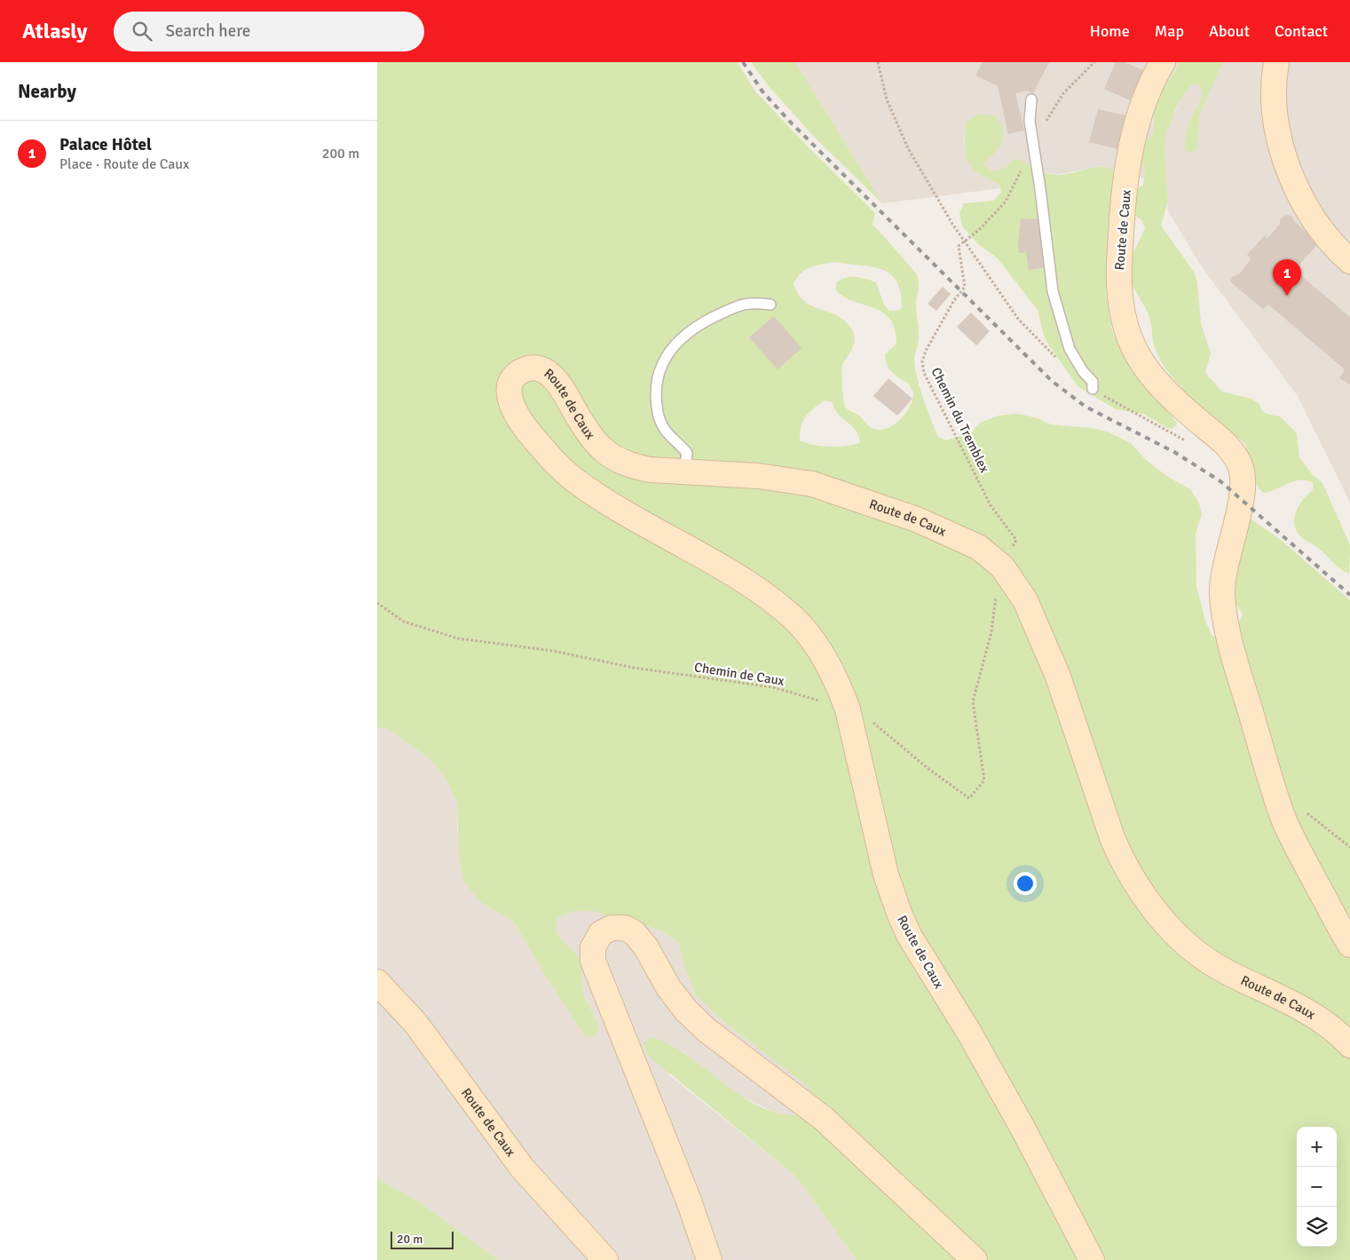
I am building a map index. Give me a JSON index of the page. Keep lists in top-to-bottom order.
{
  "streets": {
    "street": ["Route de Caux"],
    "path": ["Chemin du Tremblex", "Chemin de Caux"]
  },
  "crossings": [
    ["Route de Caux", "Chemin du Tremblex"],
    ["Route de Caux", "Chemin de Caux"],
    ["Chemin du Tremblex", "Chemin de Caux"]
  ],
  "scale_bar": "20 m",
  "page": {
    "header": "Atlasly",
    "search": "Search here",
    "nav": [
      "Home",
      "Map",
      "About",
      "Contact"
    ],
    "heading": "Nearby",
    "list": [
      {
        "mark": "1",
        "name": "Palace Hôtel",
        "note": "Place · Route de Caux",
        "value": "200 m"
      }
    ],
    "pins": "1",
    "map_buttons": ["+", "−"],
    "scale": "20 m"
  }
}
